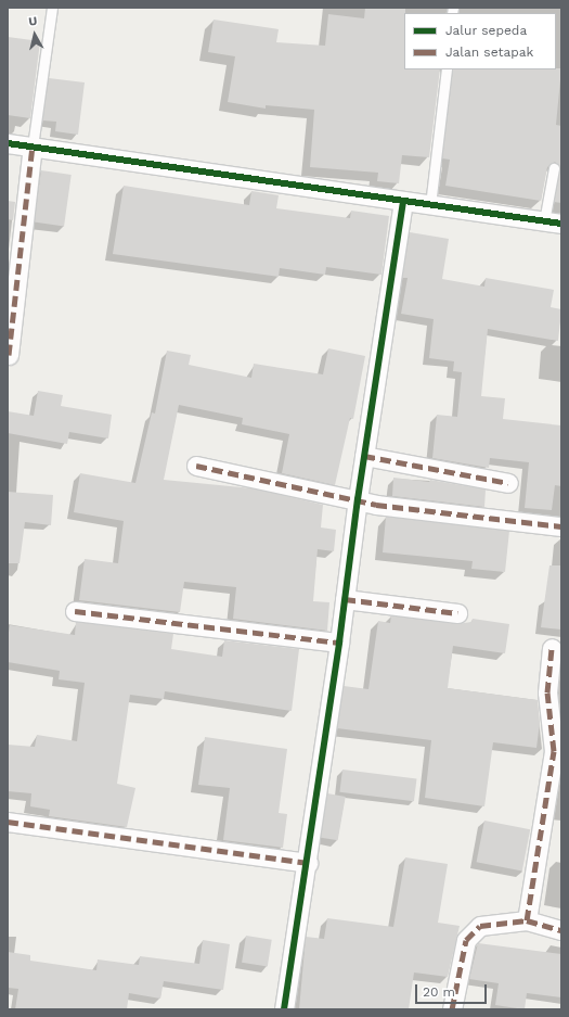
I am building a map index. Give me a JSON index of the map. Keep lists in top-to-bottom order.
{
  "legend": ["Jalur sepeda", "Jalan setapak"],
  "scale_bar": "20 m",
  "north": "top"
}
